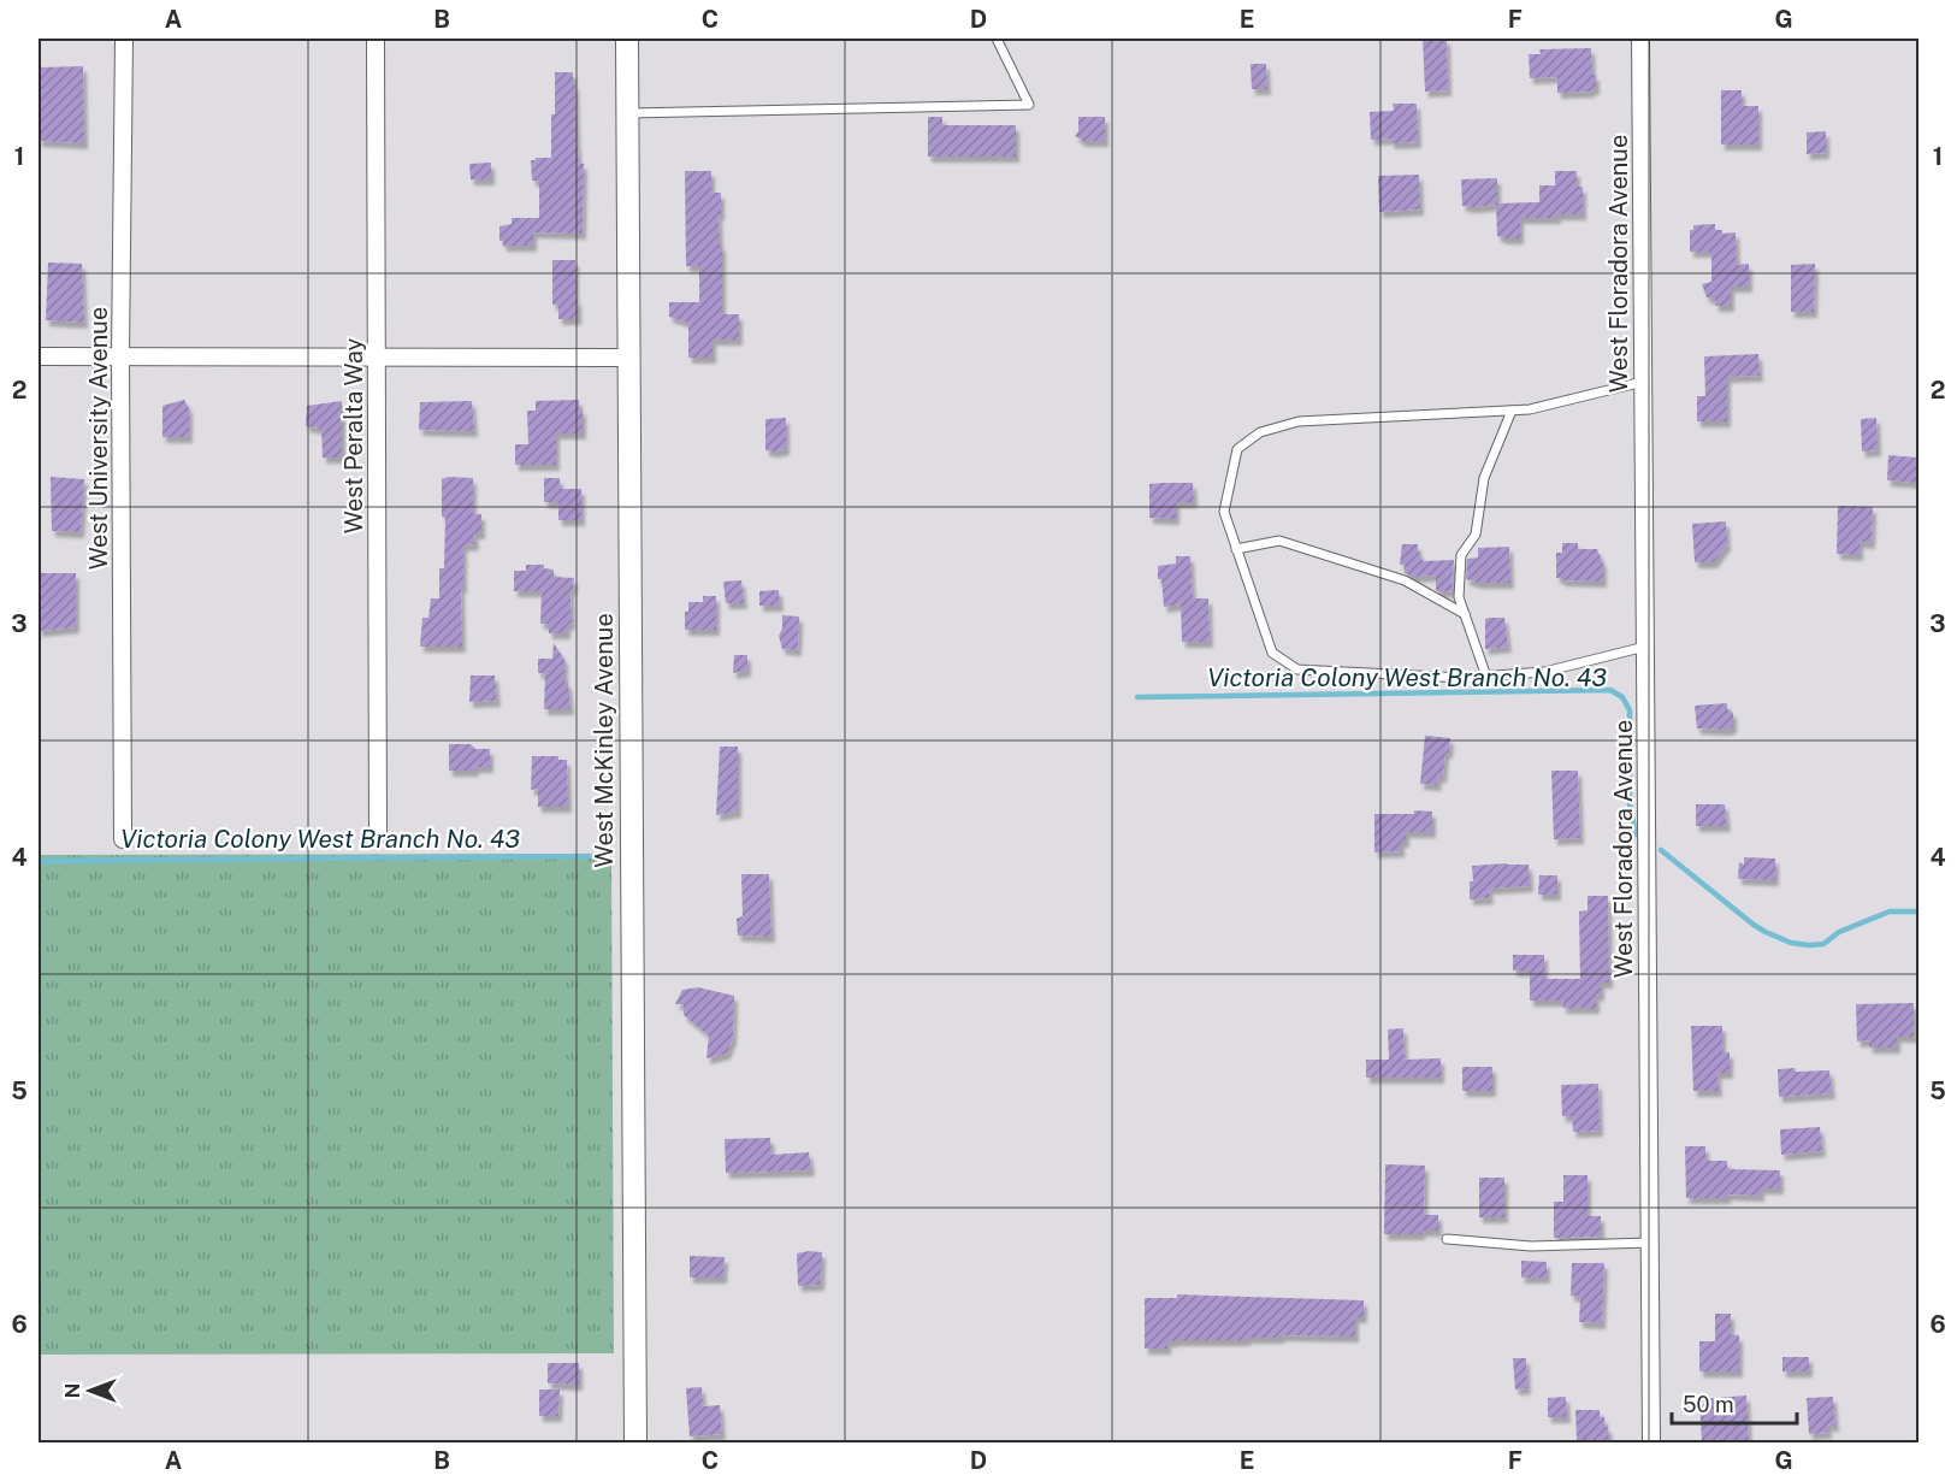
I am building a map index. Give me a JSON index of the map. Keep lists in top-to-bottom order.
{
  "streets": {
    "main road": ["West McKinley Avenue"],
    "street": ["West Floradora Avenue", "West Peralta Way", "West University Avenue"]
  },
  "water": ["Victoria Colony West Branch No. 43"],
  "scale_bar": "50 m",
  "north": "left",
  "grid": {
    "columns": [
      "A",
      "B",
      "C",
      "D",
      "E",
      "F",
      "G"
    ],
    "rows": [
      "1",
      "2",
      "3",
      "4",
      "5",
      "6"
    ]
  }
}
